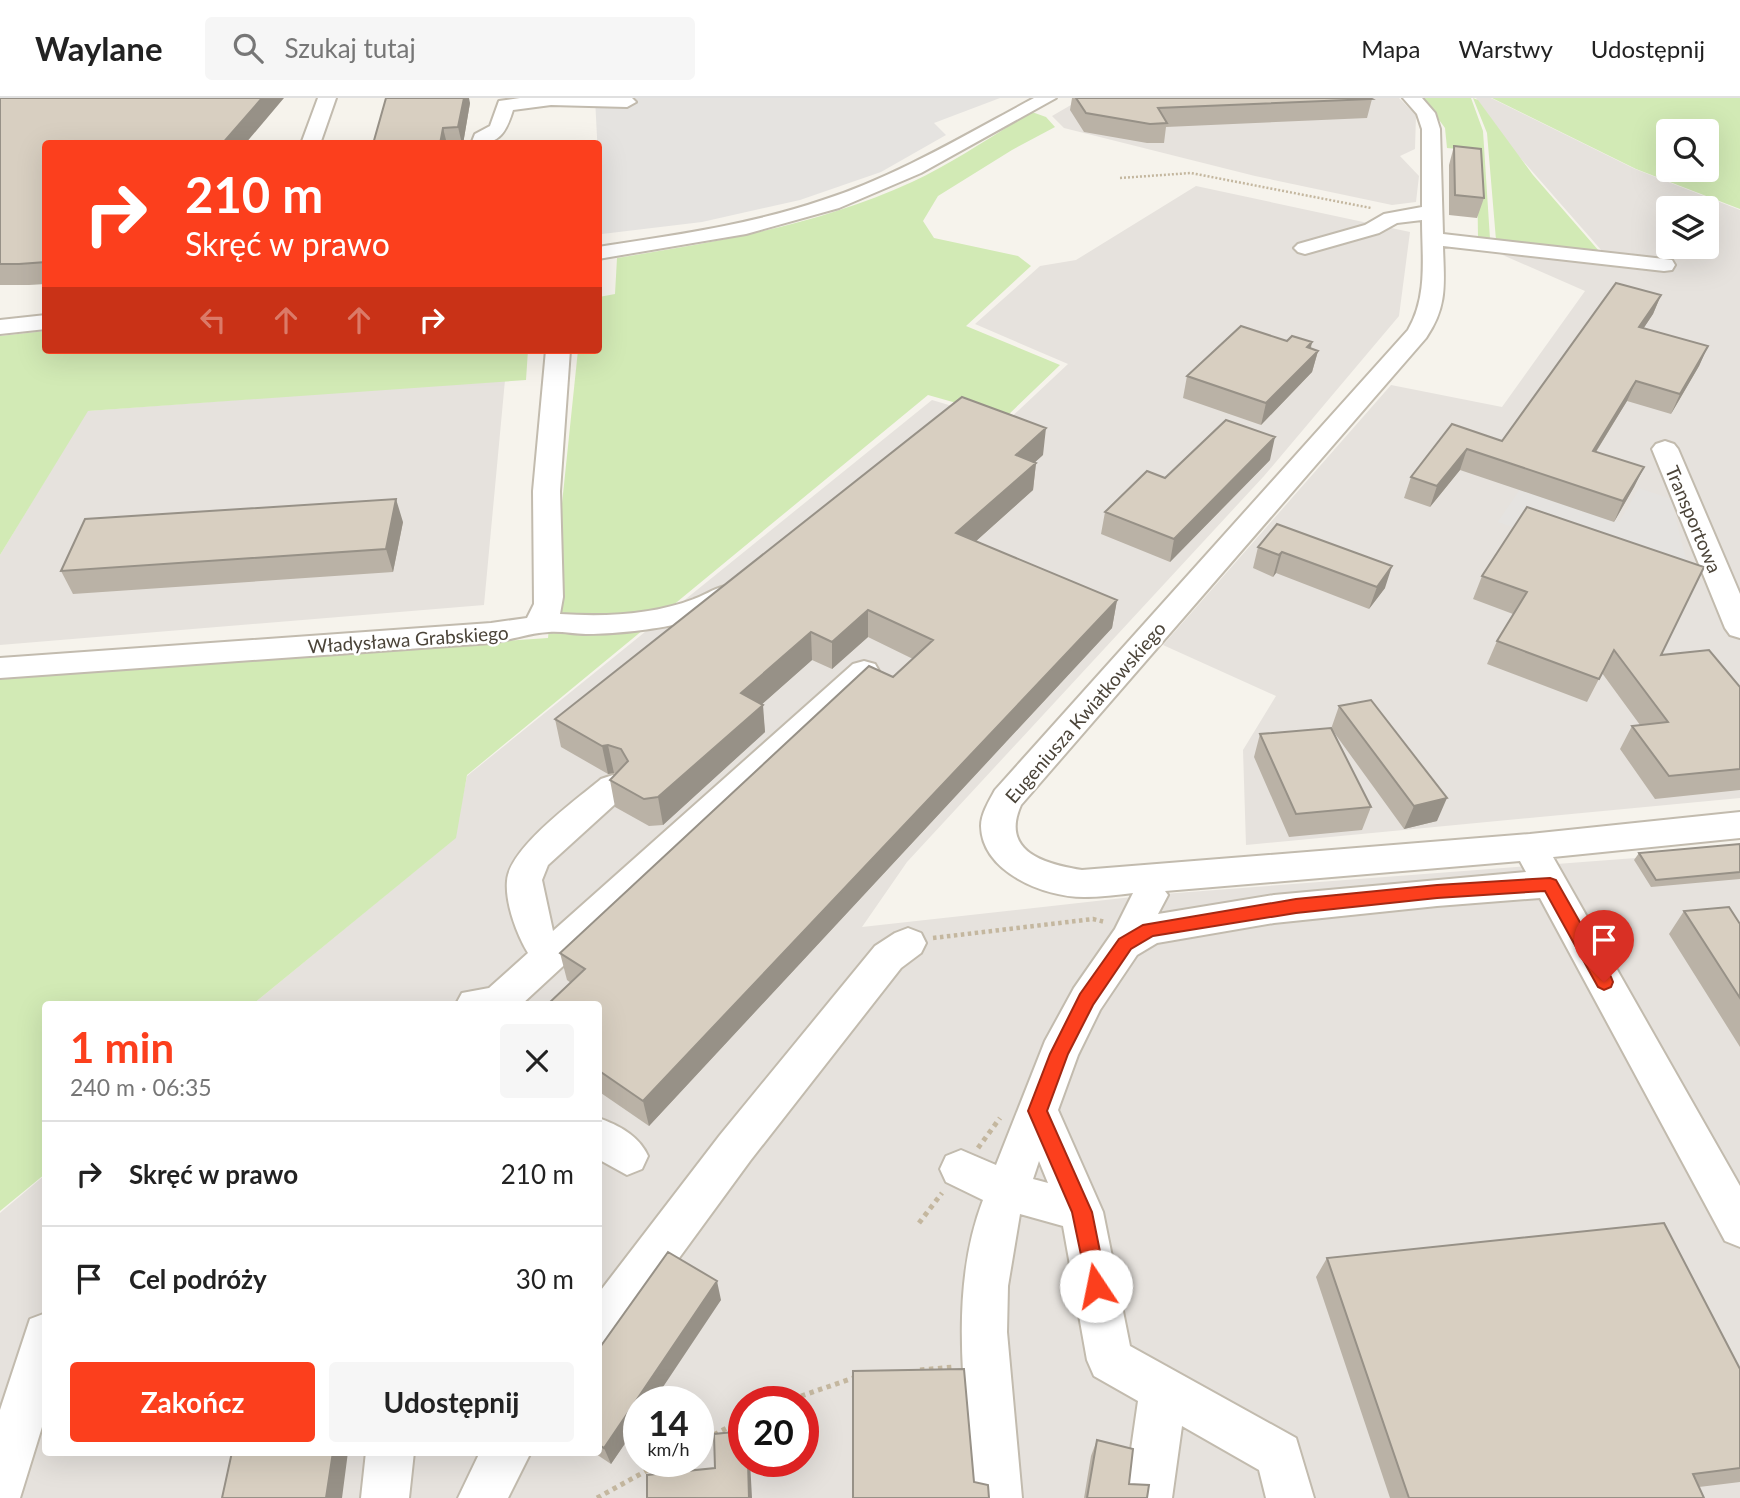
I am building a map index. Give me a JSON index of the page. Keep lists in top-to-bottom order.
{
  "streets": {
    "street": ["Transportowa", "Władysława Grabskiego", "Eugeniusza Kwiatkowskiego"]
  },
  "page": {
    "header": "Waylane",
    "search": "Szukaj tutaj",
    "nav": ["Mapa", "Warstwy", "Udostępnij"],
    "turn": ["210 m", "Skręć w prawo"],
    "heading": ["1 min", "240 m · 06:35"],
    "list": [
      {
        "name": "Skręć w prawo",
        "value": "210 m"
      },
      {
        "name": "Cel podróży",
        "value": "30 m"
      }
    ],
    "buttons": ["Zakończ", "Udostępnij"],
    "speed": "14 km/h",
    "limit": "20"
  }
}
